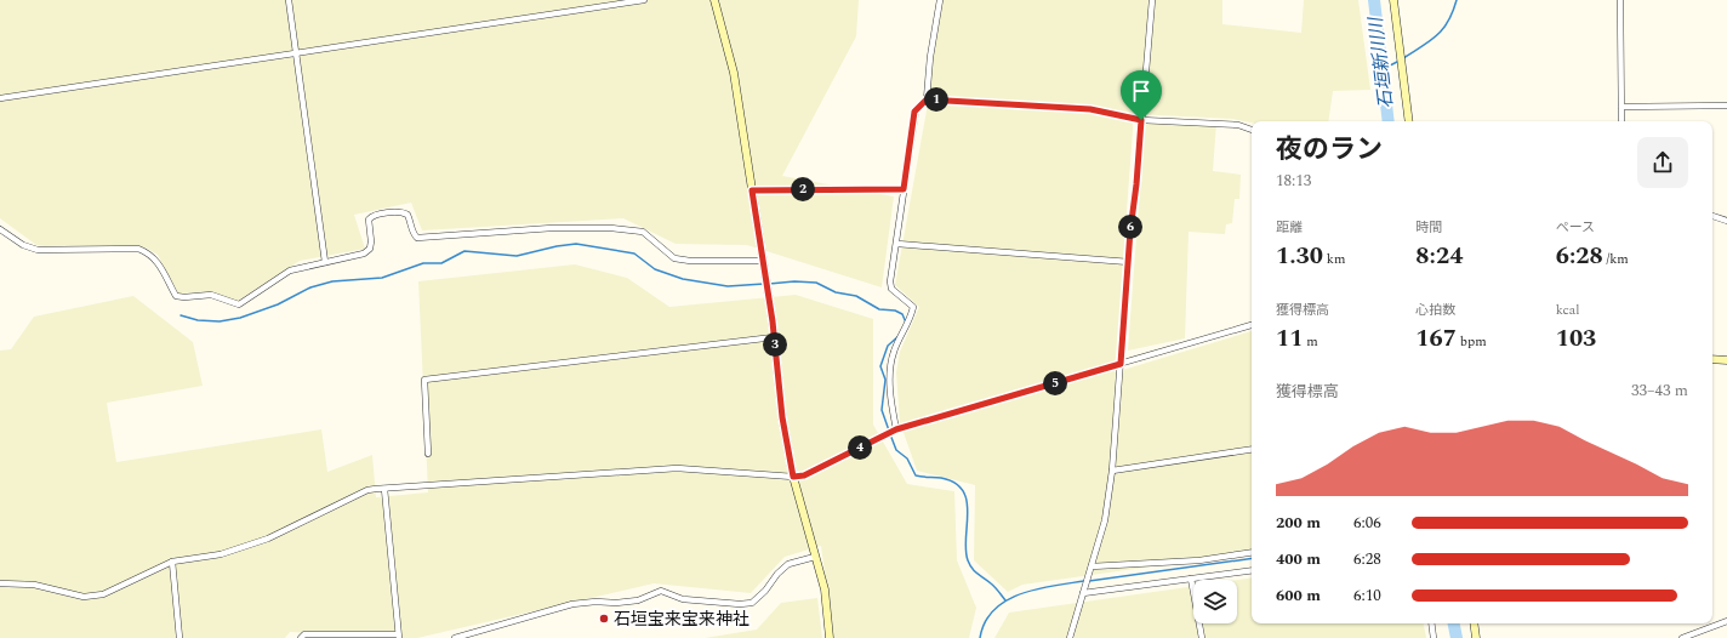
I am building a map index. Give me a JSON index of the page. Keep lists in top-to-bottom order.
{
  "water": ["石垣新川川"],
  "places": ["石垣宝来宝来神社"],
  "page": {
    "pins": [
      "1",
      "2",
      "6",
      "3",
      "5",
      "4"
    ],
    "heading": ["夜のラン", "18:13"],
    "stats": [
      ["距離", "1.30 km"],
      ["時間", "8:24"],
      ["ペース", "6:28 /km"],
      ["獲得標高", "11 m"],
      ["心拍数", "167 bpm"],
      ["kcal", "103"]
    ],
    "chart": ["獲得標高", "33–43 m"],
    "list": [
      {
        "name": "200 m",
        "note": "6:06"
      },
      {
        "name": "400 m",
        "note": "6:28"
      },
      {
        "name": "600 m",
        "note": "6:10"
      }
    ]
  }
}
